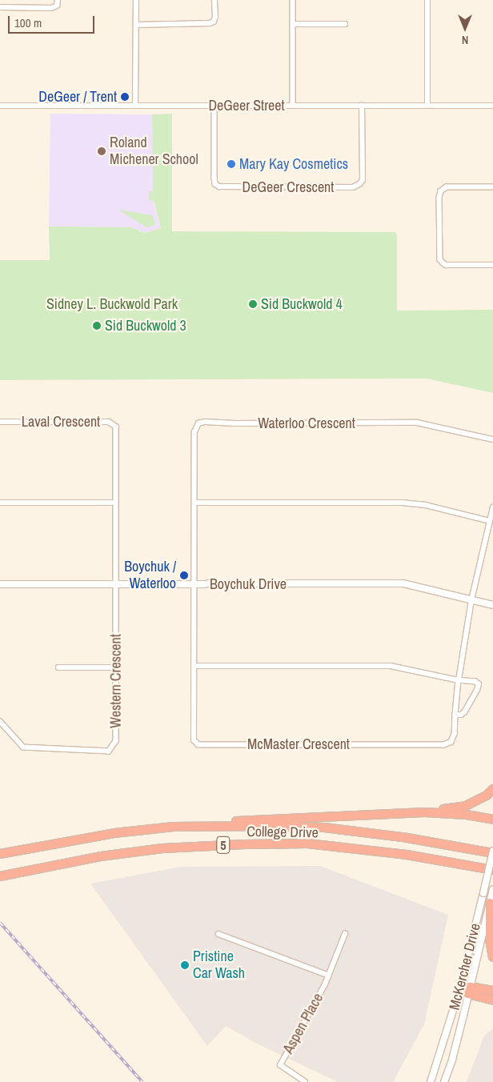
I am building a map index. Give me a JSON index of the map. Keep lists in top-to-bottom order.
{
  "streets": {
    "highway": ["College Drive", "5"],
    "street": [
      "DeGeer Street",
      "DeGeer Crescent",
      "Laval Crescent",
      "Waterloo Crescent",
      "Boychuk Drive",
      "Western Crescent",
      "McMaster Crescent",
      "McKercher Drive",
      "Aspen Place"
    ]
  },
  "crossings": [
    ["DeGeer Street", "DeGeer Crescent"],
    ["Laval Crescent", "Boychuk Drive"],
    ["Laval Crescent", "Western Crescent"],
    ["Waterloo Crescent", "Boychuk Drive"],
    ["Waterloo Crescent", "McMaster Crescent"],
    ["Boychuk Drive", "Western Crescent"],
    ["Boychuk Drive", "McMaster Crescent"],
    ["College Drive", "McKercher Drive"]
  ],
  "parks": ["Sidney L. Buckwold Park"],
  "places": [
    "DeGeer / Trent",
    "Roland Michener School",
    "Mary Kay Cosmetics",
    "Sid Buckwold 4",
    "Sid Buckwold 3",
    "Boychuk / Waterloo",
    "Pristine Car Wash"
  ],
  "scale_bar": "100 m",
  "north": "bottom"
}
